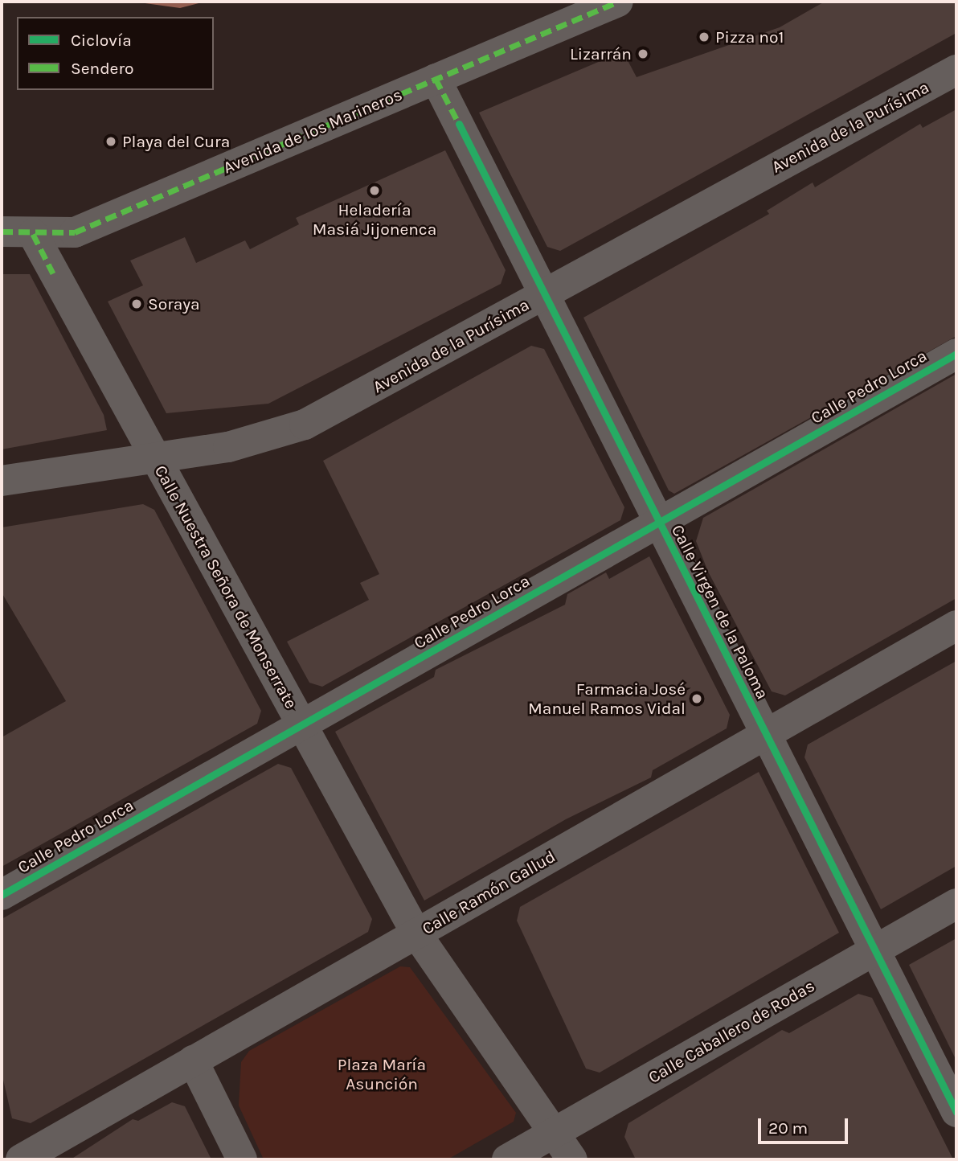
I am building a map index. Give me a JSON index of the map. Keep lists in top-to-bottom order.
{
  "streets": {
    "street": [
      "Avenida de la Purísima",
      "Avenida de los Marineros",
      "Calle Pedro Lorca",
      "Calle Nuestra Señora de Monserrate",
      "Calle Virgen de la Paloma",
      "Calle Ramón Gallud",
      "Calle Caballero de Rodas"
    ]
  },
  "crossings": [
    ["Avenida de la Purísima", "Calle Nuestra Señora de Monserrate"],
    ["Avenida de la Purísima", "Calle Virgen de la Paloma"],
    ["Avenida de los Marineros", "Calle Nuestra Señora de Monserrate"],
    ["Avenida de los Marineros", "Calle Virgen de la Paloma"],
    ["Calle Pedro Lorca", "Calle Nuestra Señora de Monserrate"],
    ["Calle Pedro Lorca", "Calle Virgen de la Paloma"],
    ["Calle Nuestra Señora de Monserrate", "Calle Ramón Gallud"],
    ["Calle Nuestra Señora de Monserrate", "Calle Caballero de Rodas"],
    ["Calle Virgen de la Paloma", "Calle Ramón Gallud"],
    ["Calle Virgen de la Paloma", "Calle Caballero de Rodas"]
  ],
  "parks": ["Plaza María Asunción"],
  "places": [
    "Pizza nº1",
    "Lizarrán",
    "Playa del Cura",
    "Heladería Masiá Jijonenca",
    "Soraya",
    "Farmacia José Manuel Ramos Vidal"
  ],
  "legend": ["Ciclovía", "Sendero"],
  "scale_bar": "20 m"
}
